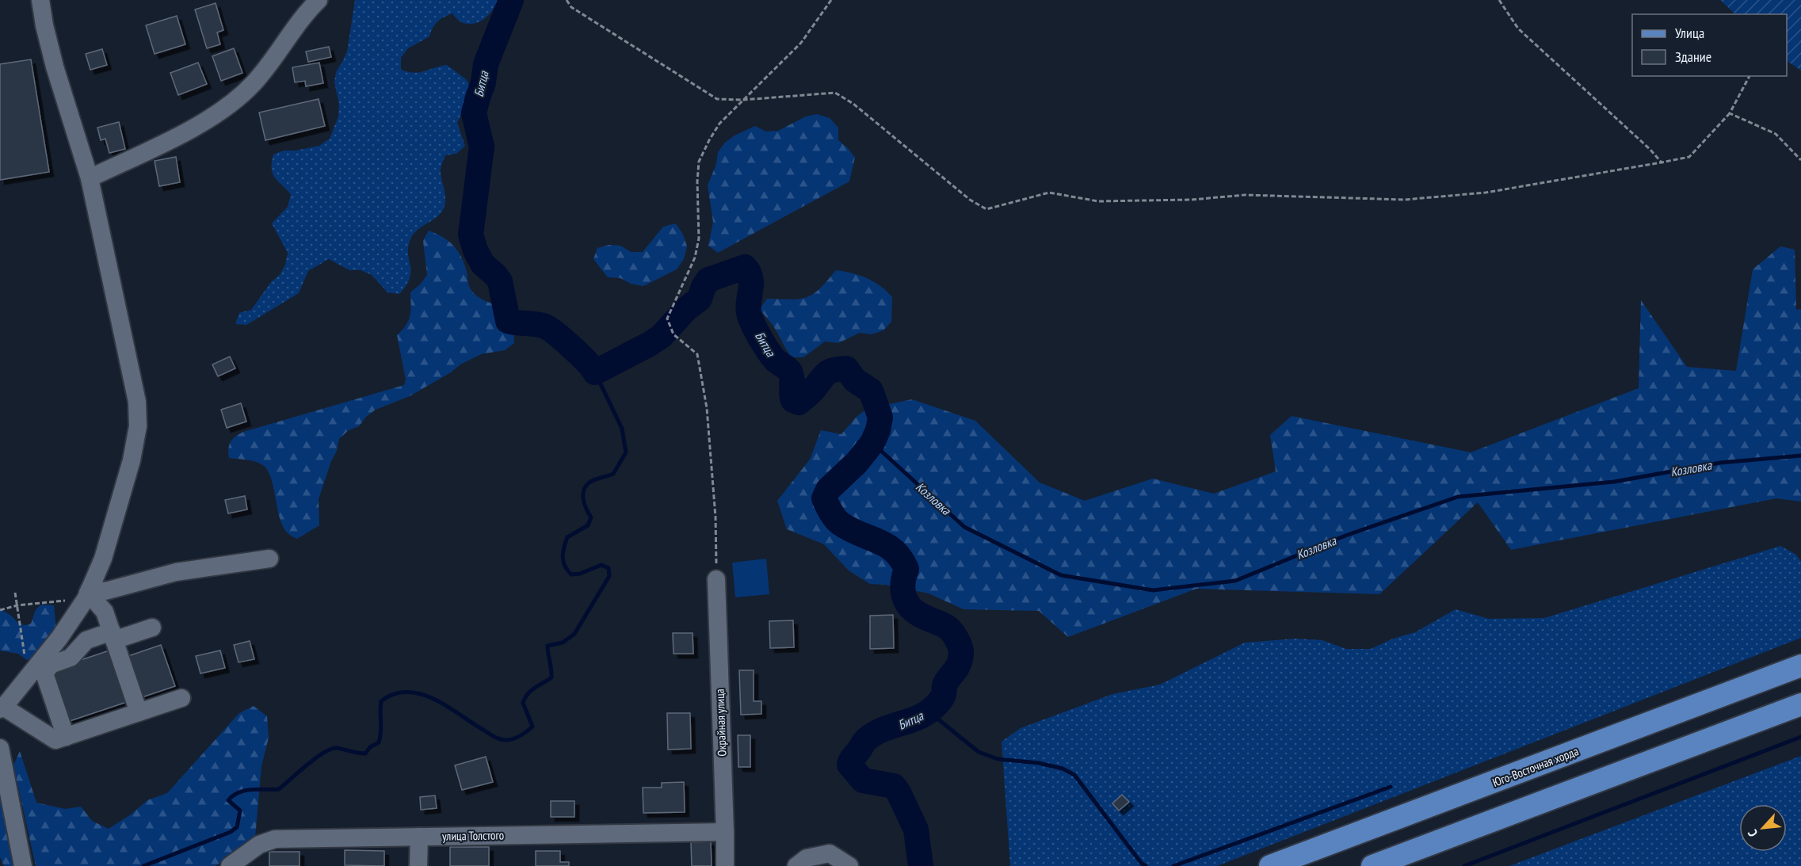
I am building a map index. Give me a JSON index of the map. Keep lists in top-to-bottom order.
{
  "streets": {
    "main road": ["Юго-Восточная хорда"],
    "street": ["Окрайная улица", "улица Толстого"]
  },
  "crossings": [
    ["Окрайная улица", "улица Толстого"]
  ],
  "water": ["Битца", "Козловка"],
  "legend": ["Улица", "Здание"],
  "north": "bottom left"
}
